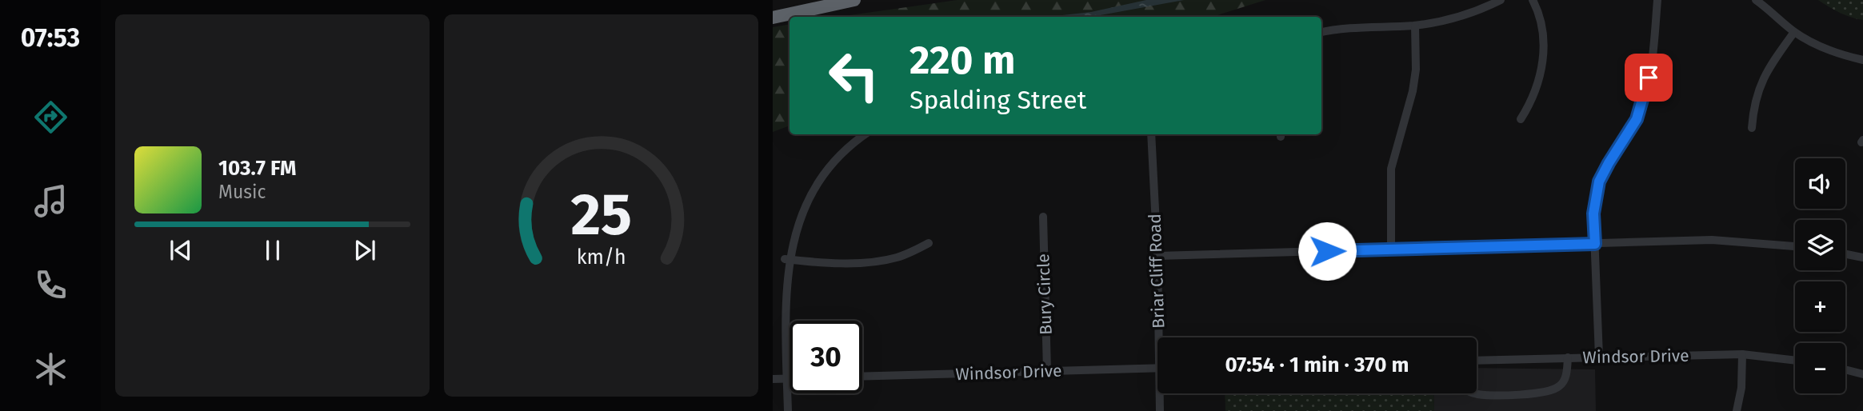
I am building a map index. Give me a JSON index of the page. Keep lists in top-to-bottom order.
{
  "streets": {
    "street": ["Briar Cliff Road", "Bury Circle", "Windsor Drive"]
  },
  "crossings": [
    ["Bury Circle", "Windsor Drive"]
  ],
  "page": {
    "tabs": "07:53",
    "turn": ["220 m", "Spalding Street"],
    "song": ["103.7 FM", "Music"],
    "map_buttons": ["+", "−"],
    "limit": "30",
    "trip": "07:54 · 1 min · 370 m",
    "gauge": ["25", "km/h"]
  }
}
